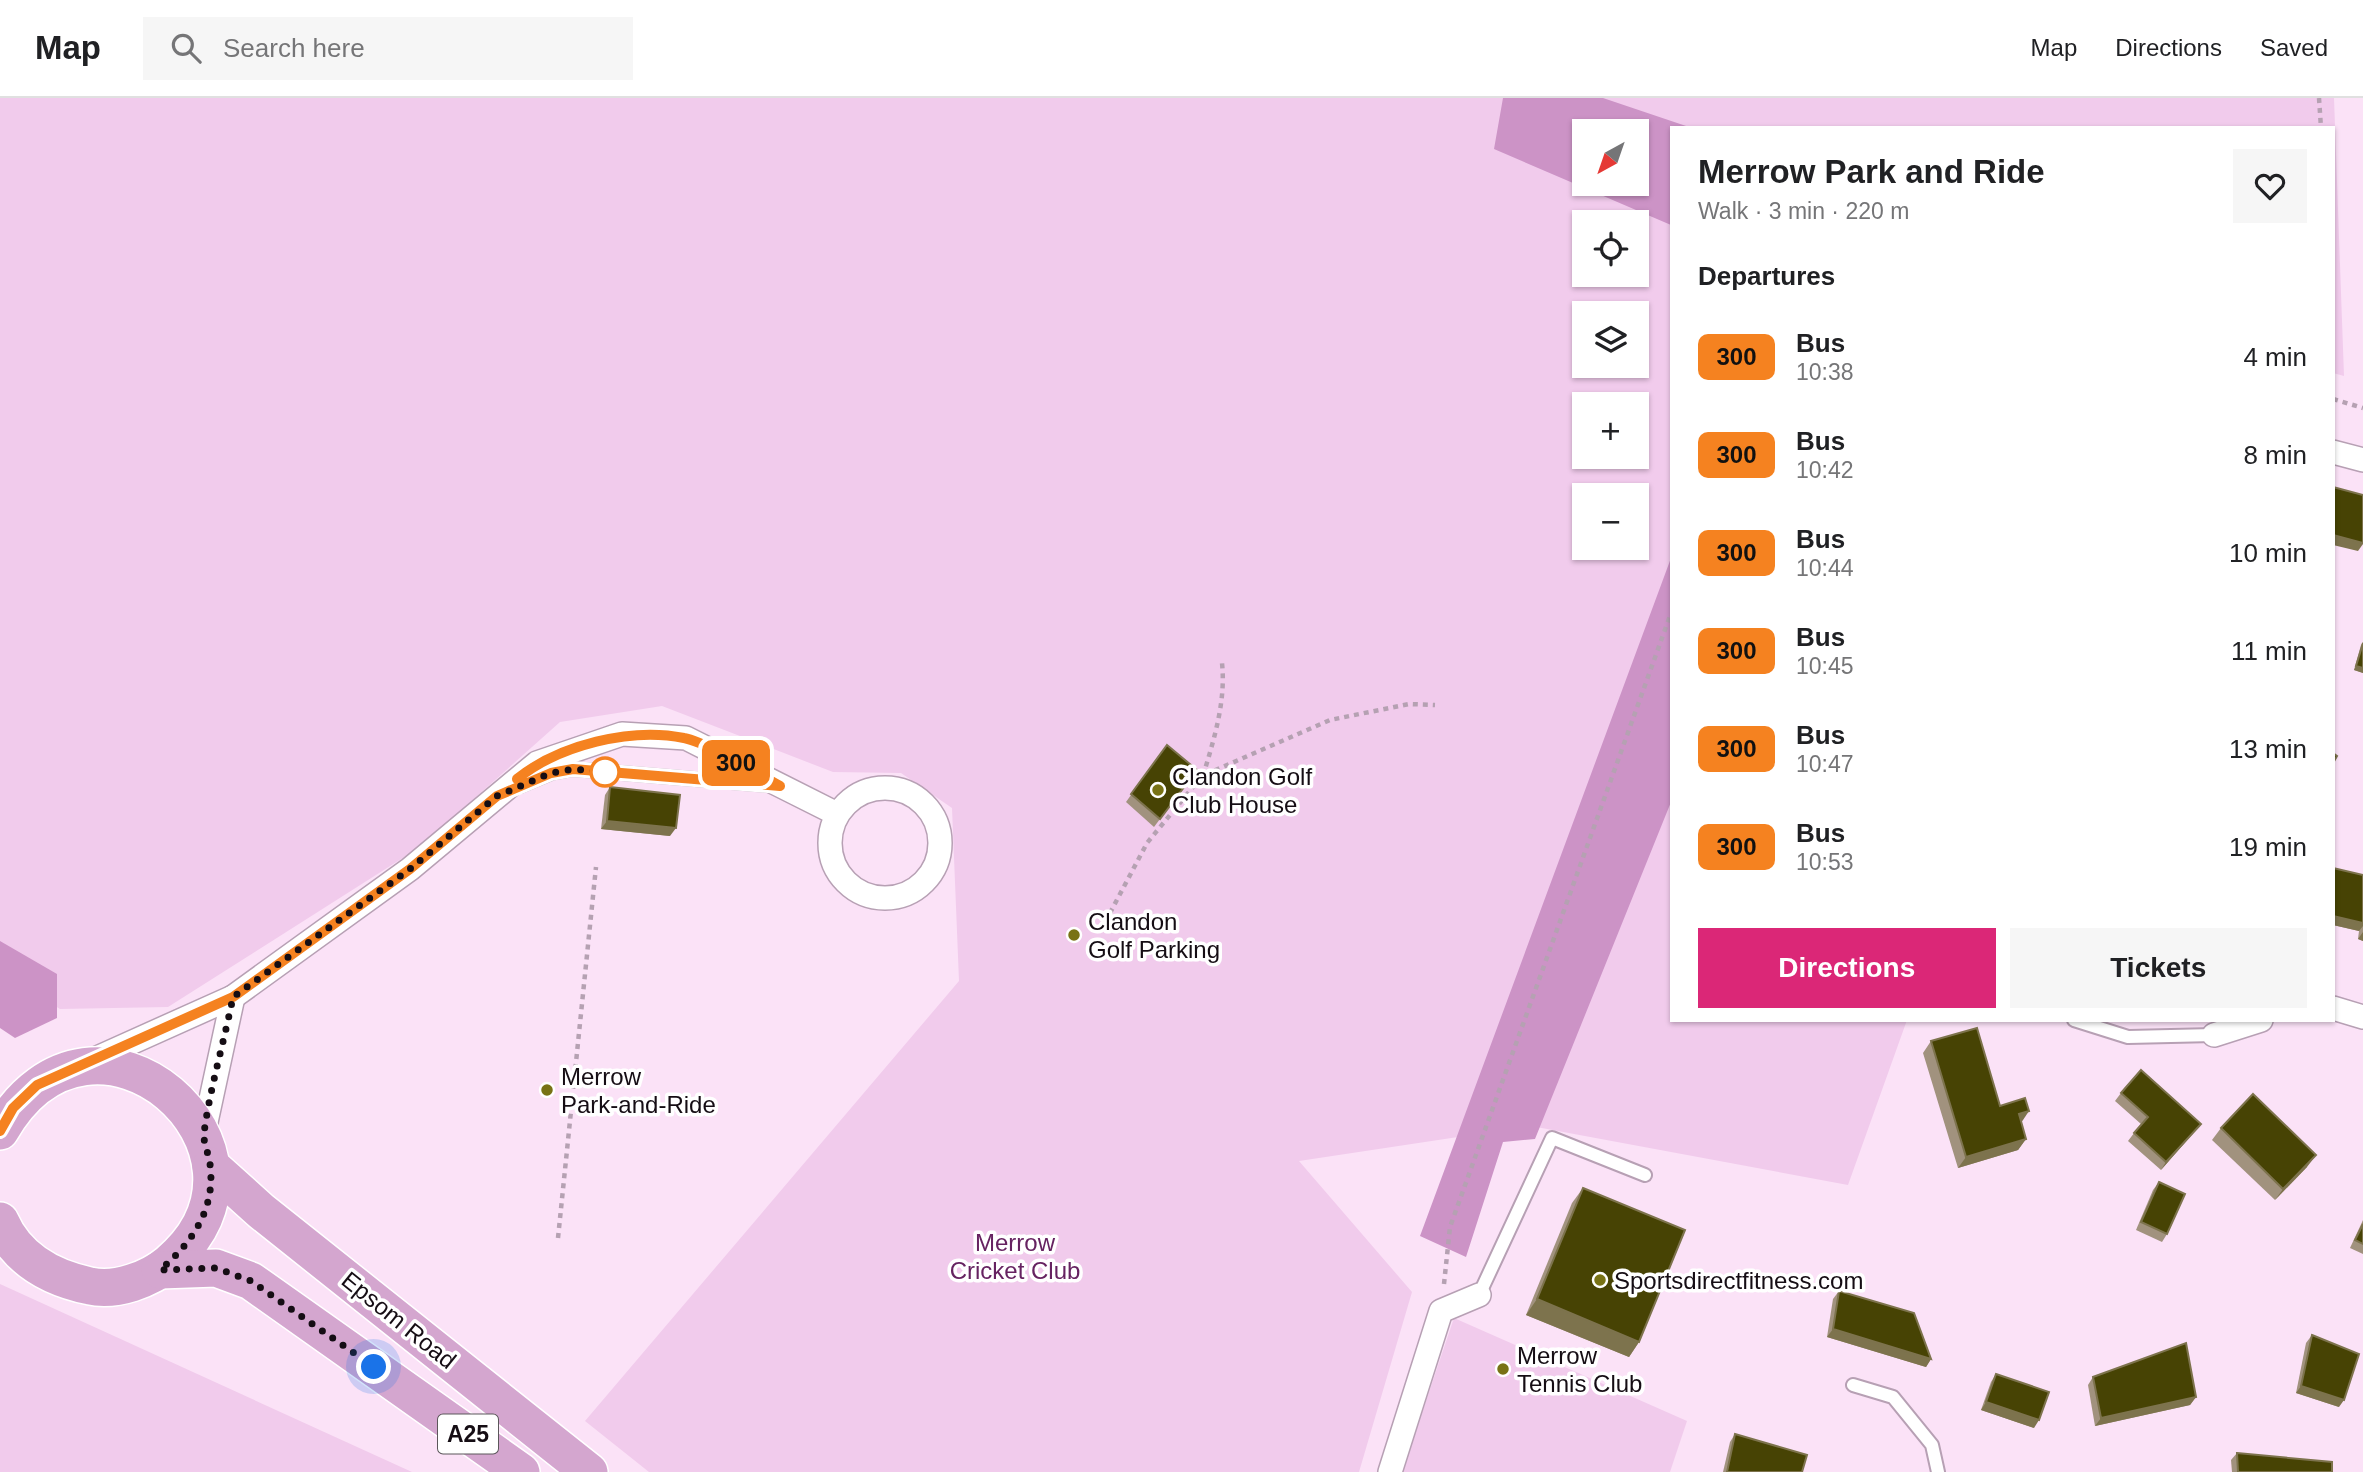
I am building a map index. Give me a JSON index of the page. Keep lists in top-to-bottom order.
{
  "streets": {
    "main road": ["Epsom Road", "A25"]
  },
  "parks": ["Merrow Cricket Club"],
  "places": [
    "Clandon Golf Club House",
    "Clandon Golf Parking",
    "Merrow Park-and-Ride",
    "Sportsdirectfitness.com",
    "Merrow Tennis Club"
  ],
  "lines": ["bus line 300"],
  "north": "bottom left",
  "page": {
    "header": "Map",
    "search": "Search here",
    "nav": ["Map", "Directions", "Saved"],
    "on_map": "300",
    "map_buttons": ["+", "−"],
    "heading": [
      ["Merrow Park and Ride", "Walk · 3 min · 220 m"],
      "Departures"
    ],
    "list": [
      {
        "mark": "300",
        "name": "Bus",
        "note": "10:38",
        "value": "4 min"
      },
      {
        "mark": "300",
        "name": "Bus",
        "note": "10:42",
        "value": "8 min"
      },
      {
        "mark": "300",
        "name": "Bus",
        "note": "10:44",
        "value": "10 min"
      },
      {
        "mark": "300",
        "name": "Bus",
        "note": "10:45",
        "value": "11 min"
      },
      {
        "mark": "300",
        "name": "Bus",
        "note": "10:47",
        "value": "13 min"
      },
      {
        "mark": "300",
        "name": "Bus",
        "note": "10:53",
        "value": "19 min"
      }
    ],
    "buttons": ["Directions", "Tickets"]
  }
}
